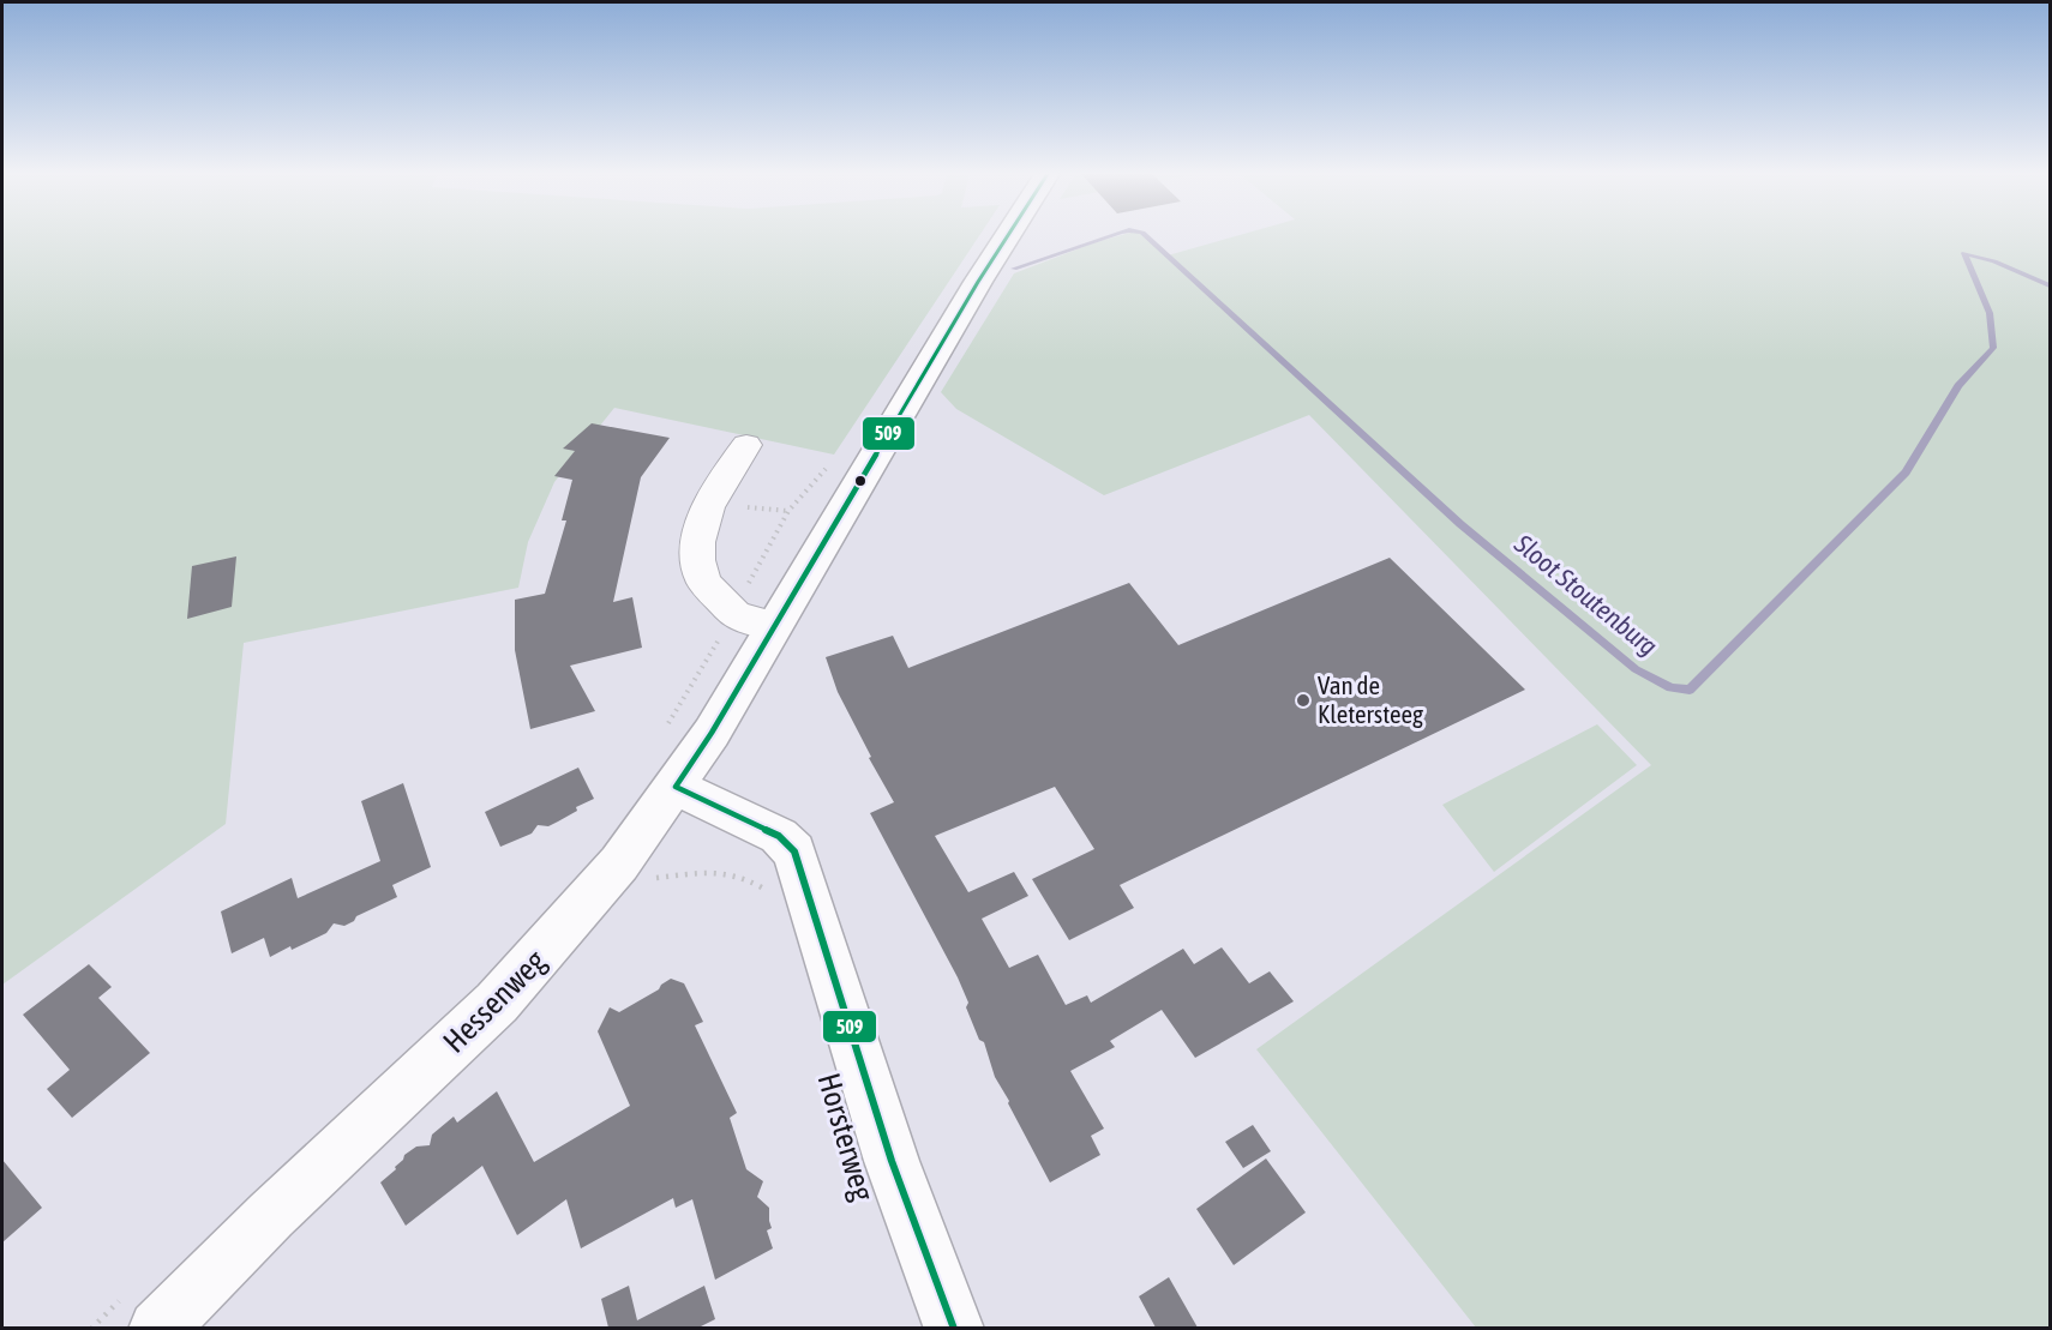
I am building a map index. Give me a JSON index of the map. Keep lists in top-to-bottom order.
{
  "streets": {
    "street": ["Hessenweg", "Horsterweg"]
  },
  "crossings": [
    ["Hessenweg", "Horsterweg"]
  ],
  "water": ["Sloot Stoutenburg"],
  "places": ["Van de Kletersteeg"],
  "lines": ["transit line 509"]
}
